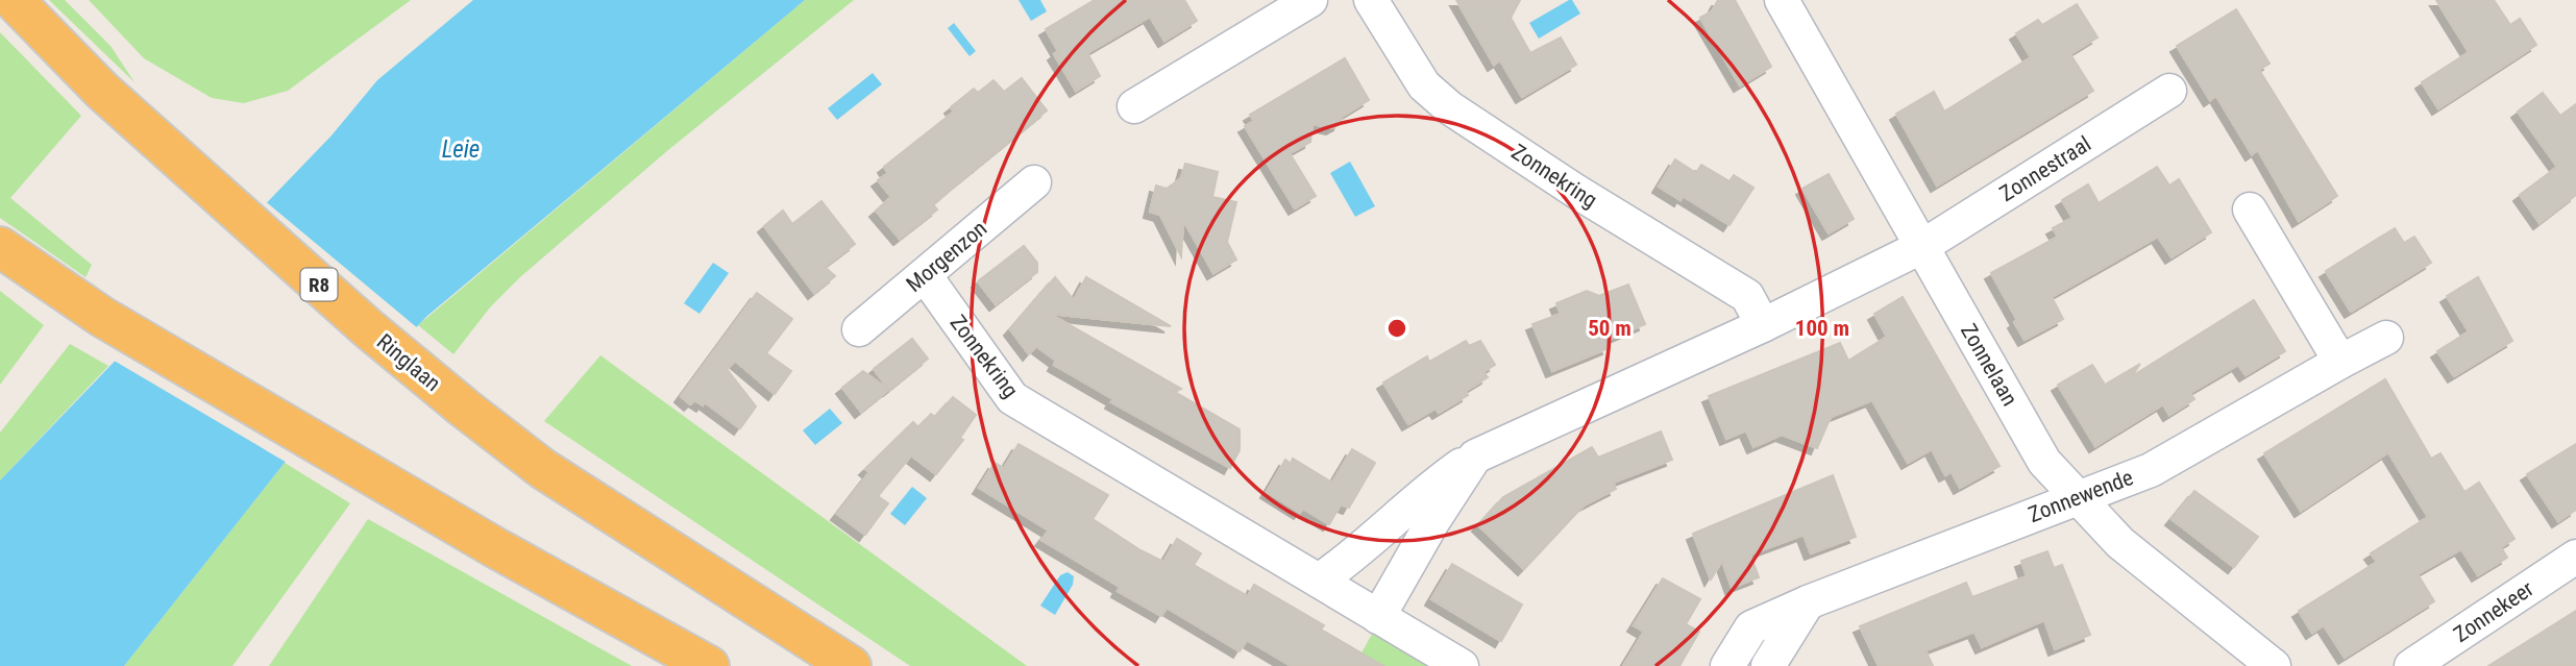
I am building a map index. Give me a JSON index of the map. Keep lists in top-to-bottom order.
{
  "streets": {
    "highway": ["R8", "Ringlaan"],
    "street": [
      "Zonnestraal",
      "Zonnekring",
      "Morgenzon",
      "Zonnelaan",
      "Zonnewende",
      "Zonnekeer"
    ]
  },
  "crossings": [
    ["Zonnestraal", "Zonnelaan"],
    ["Zonnekring", "Morgenzon"],
    ["Zonnelaan", "Zonnewende"]
  ],
  "water": ["Leie"],
  "rings": ["50 m", "100 m"]
}
